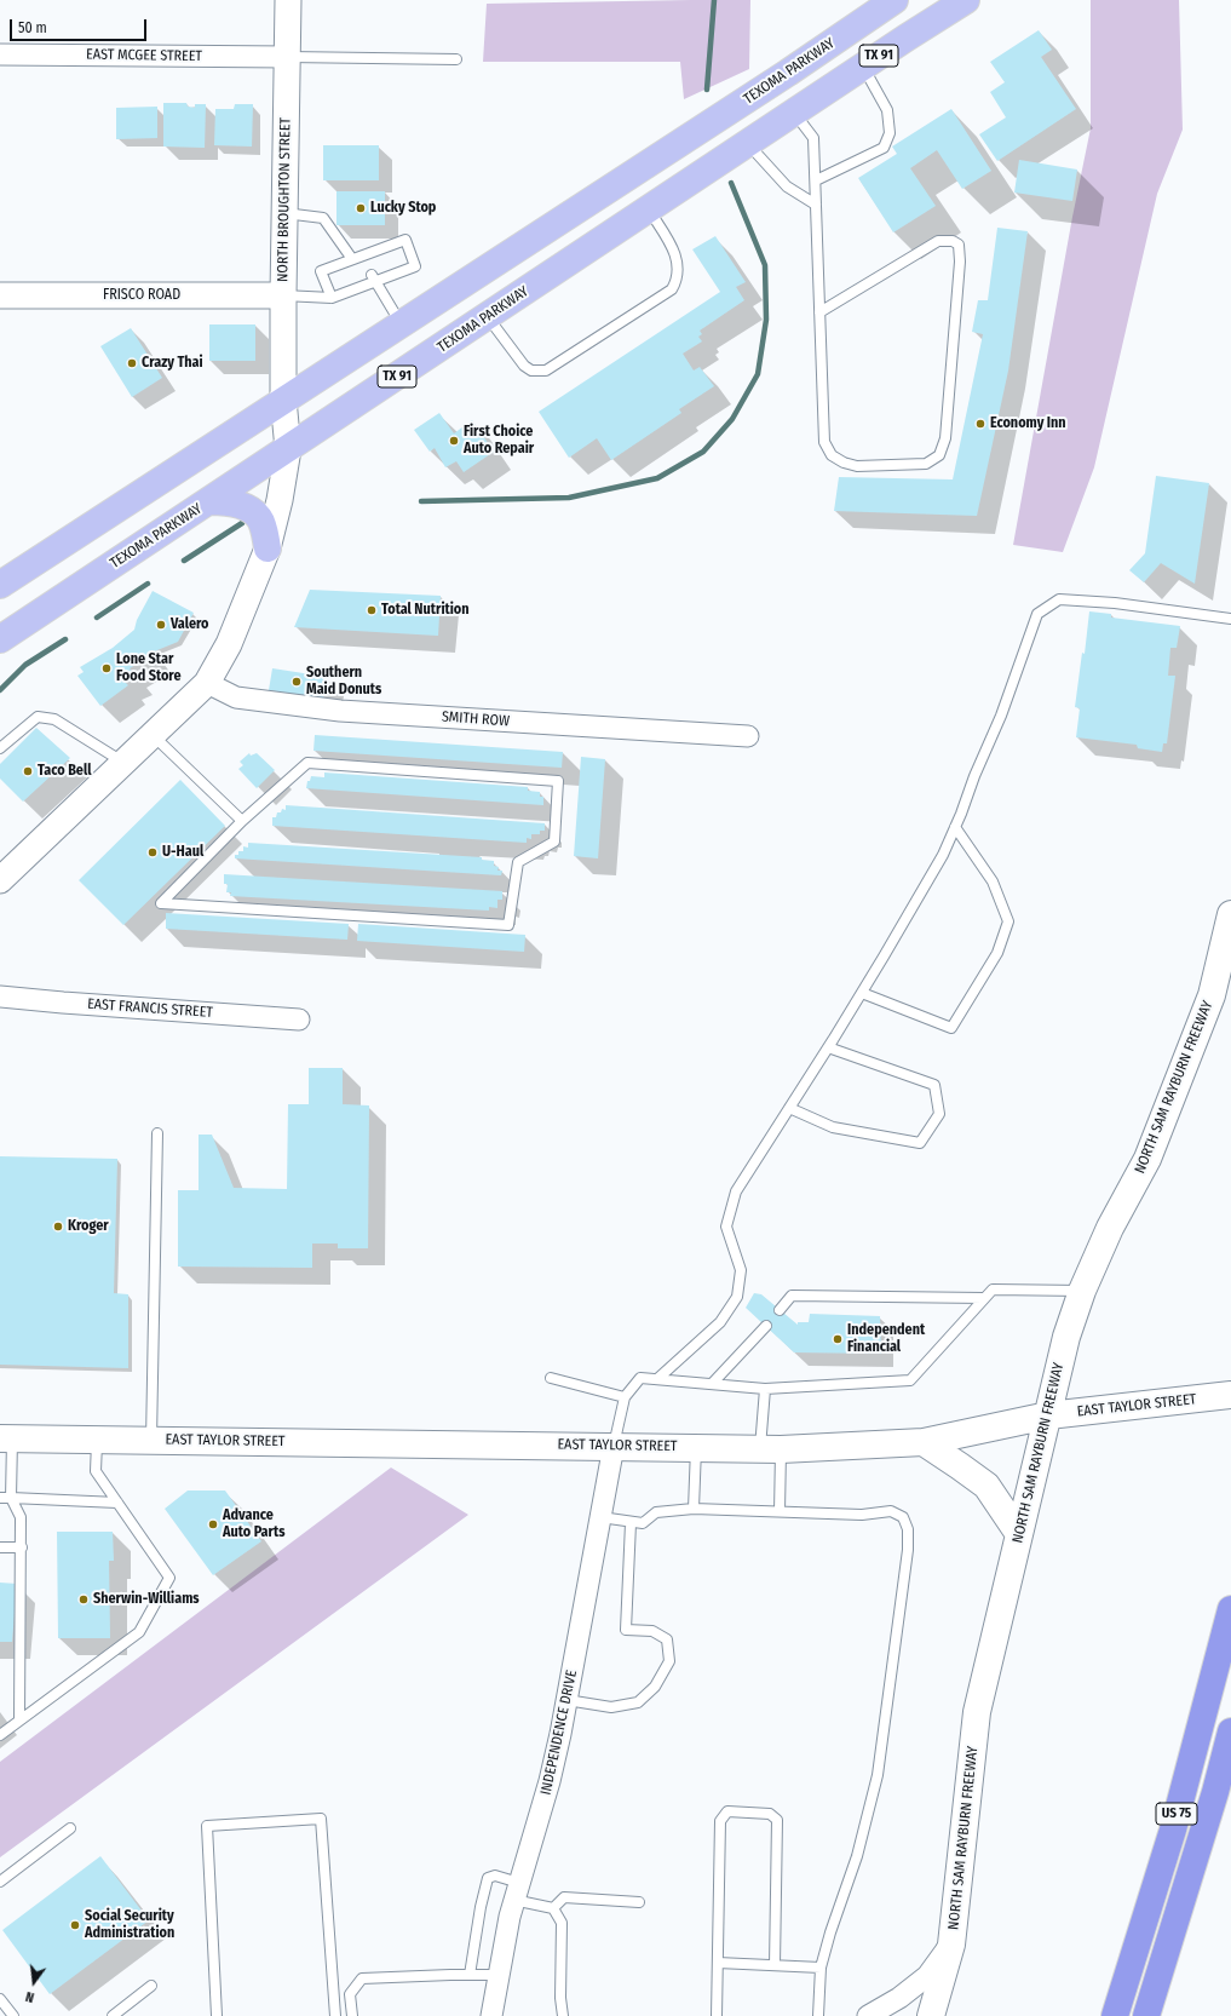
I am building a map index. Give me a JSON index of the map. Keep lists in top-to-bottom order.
{
  "streets": {
    "highway": ["US 75"],
    "main road": [
      "TX 91",
      "TEXOMA PARKWAY",
      "NORTH SAM RAYBURN FREEWAY",
      "EAST TAYLOR STREET"
    ],
    "street": [
      "EAST MCGEE STREET",
      "NORTH BROUGHTON STREET",
      "FRISCO ROAD",
      "SMITH ROW",
      "EAST FRANCIS STREET",
      "INDEPENDENCE DRIVE"
    ]
  },
  "crossings": [
    ["EAST MCGEE STREET", "NORTH BROUGHTON STREET"],
    ["TEXOMA PARKWAY", "NORTH BROUGHTON STREET"],
    ["NORTH BROUGHTON STREET", "FRISCO ROAD"],
    ["NORTH BROUGHTON STREET", "SMITH ROW"],
    ["NORTH SAM RAYBURN FREEWAY", "EAST TAYLOR STREET"],
    ["EAST TAYLOR STREET", "INDEPENDENCE DRIVE"]
  ],
  "places": [
    "Lucky Stop",
    "Crazy Thai",
    "Economy Inn",
    "First Choice Auto Repair",
    "Total Nutrition",
    "Valero",
    "Lone Star Food Store",
    "Southern Maid Donuts",
    "Taco Bell",
    "U-Haul",
    "Kroger",
    "Independent Financial",
    "Advance Auto Parts",
    "Sherwin-Williams",
    "Social Security Administration"
  ],
  "scale_bar": "50 m",
  "north": "bottom"
}
